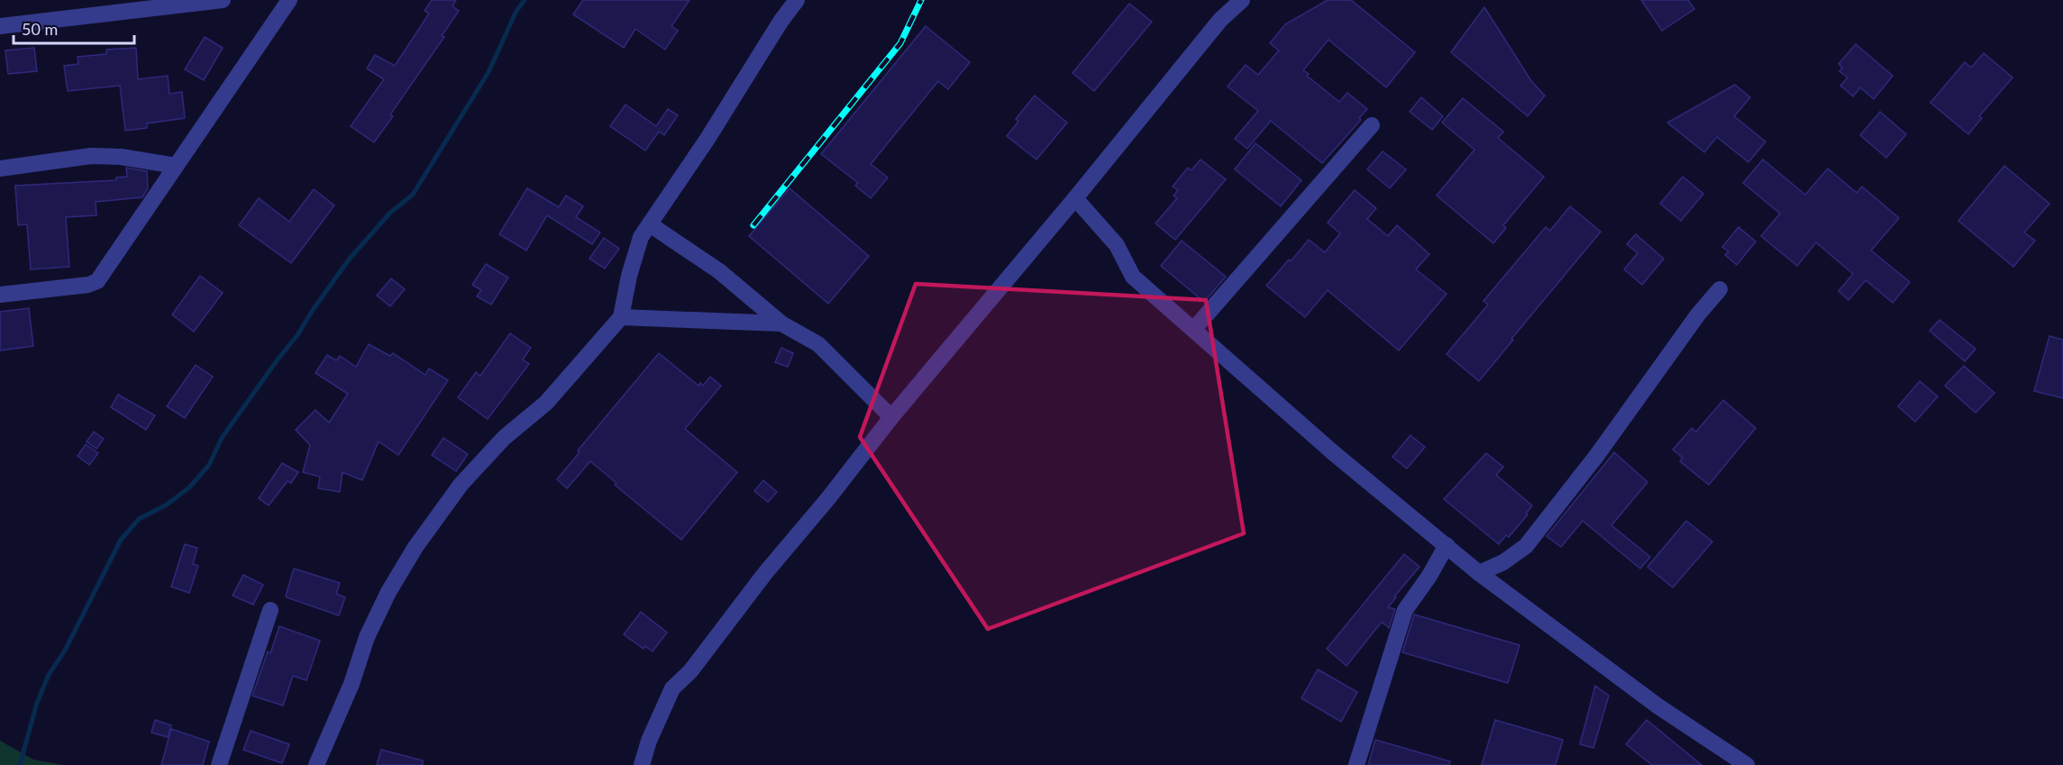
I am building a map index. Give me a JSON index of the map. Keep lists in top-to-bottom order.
{
  "scale_bar": "50 m"
}
